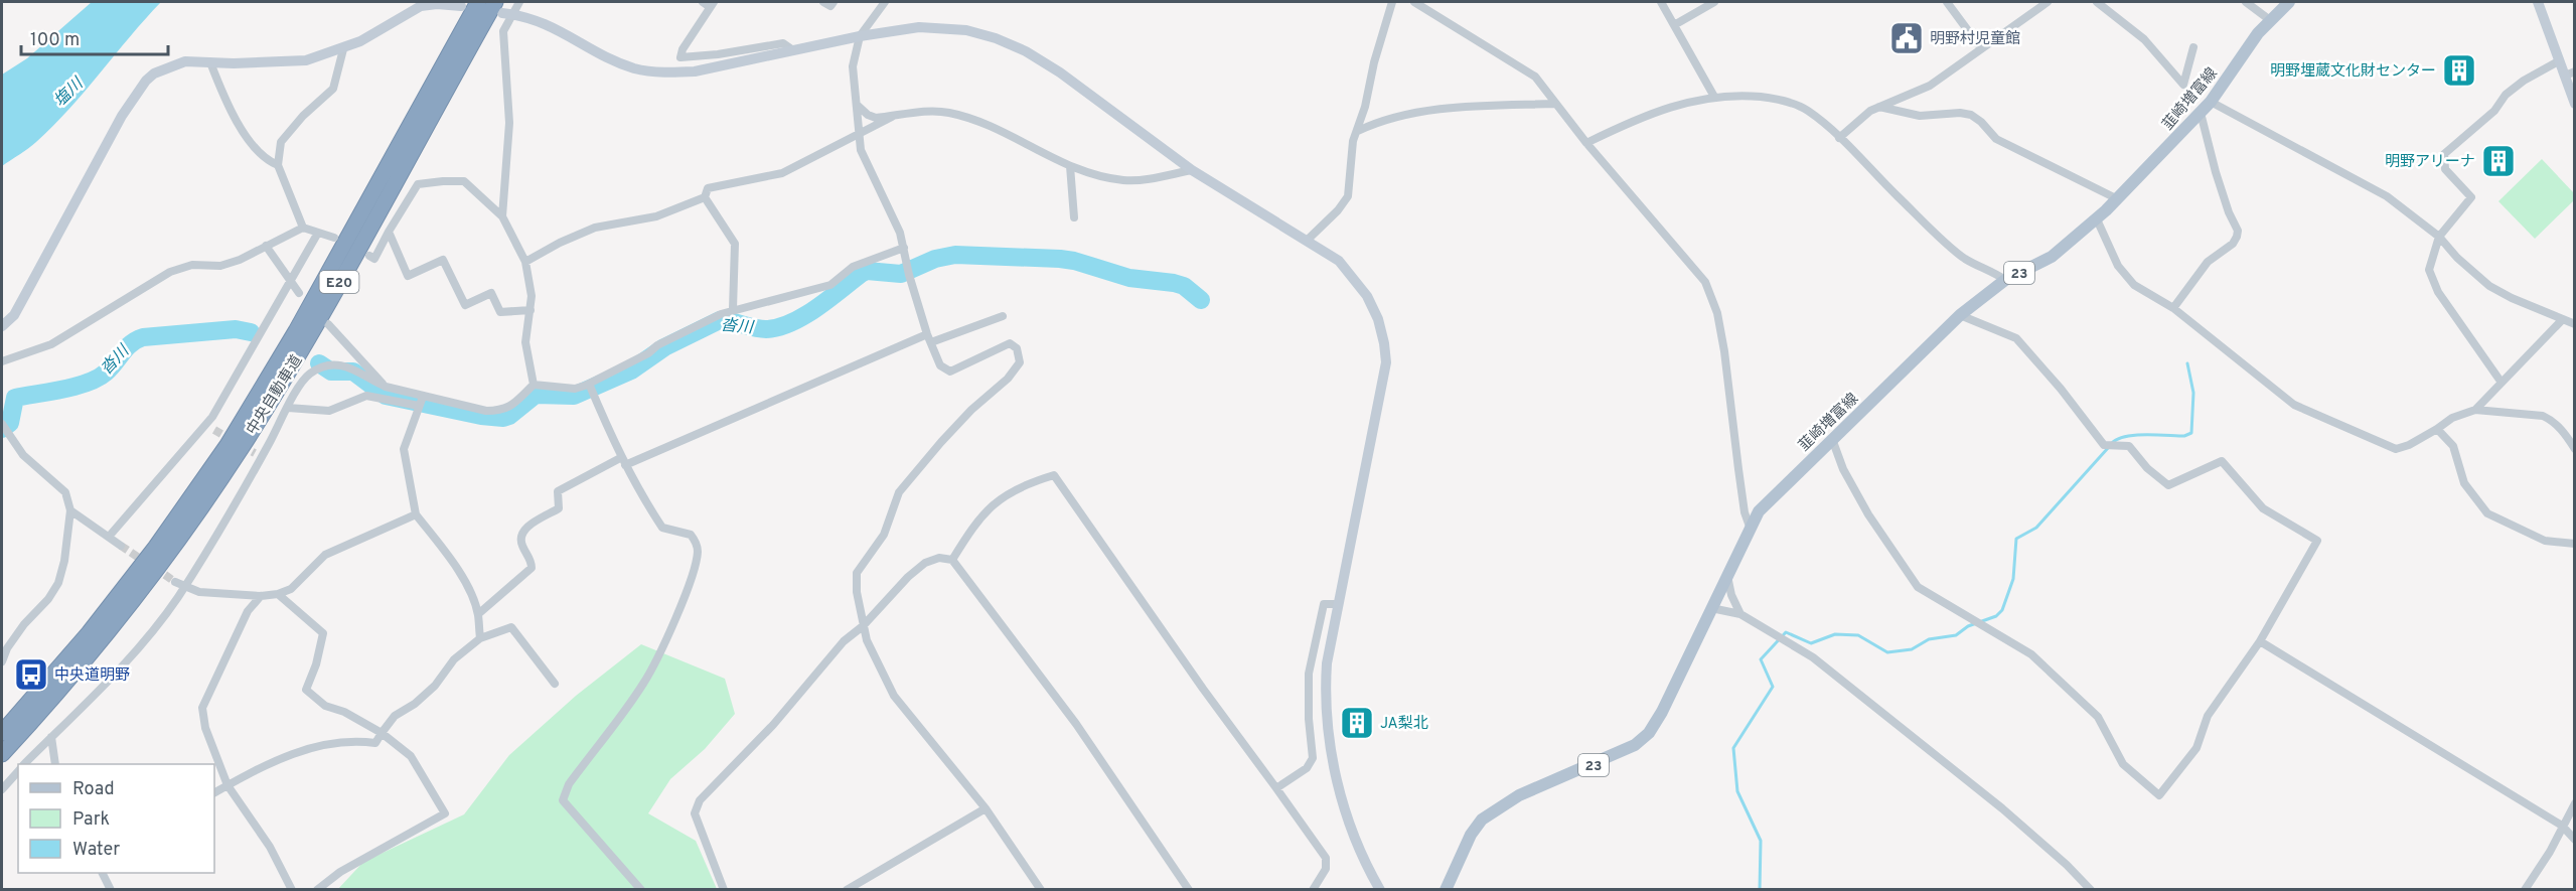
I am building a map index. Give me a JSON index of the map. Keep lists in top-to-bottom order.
{
  "streets": {
    "highway": ["E20", "中央自動車道"],
    "main road": ["韮崎増富線", "23"]
  },
  "water": ["塩川", "沓川"],
  "places": {
    "public building": ["明野村児童館"],
    "building": ["明野埋蔵文化財センター", "明野アリーナ", "JA梨北"],
    "bus stop": ["中央道明野"]
  },
  "legend": ["Road", "Park", "Water"],
  "scale_bar": "100 m"
}
